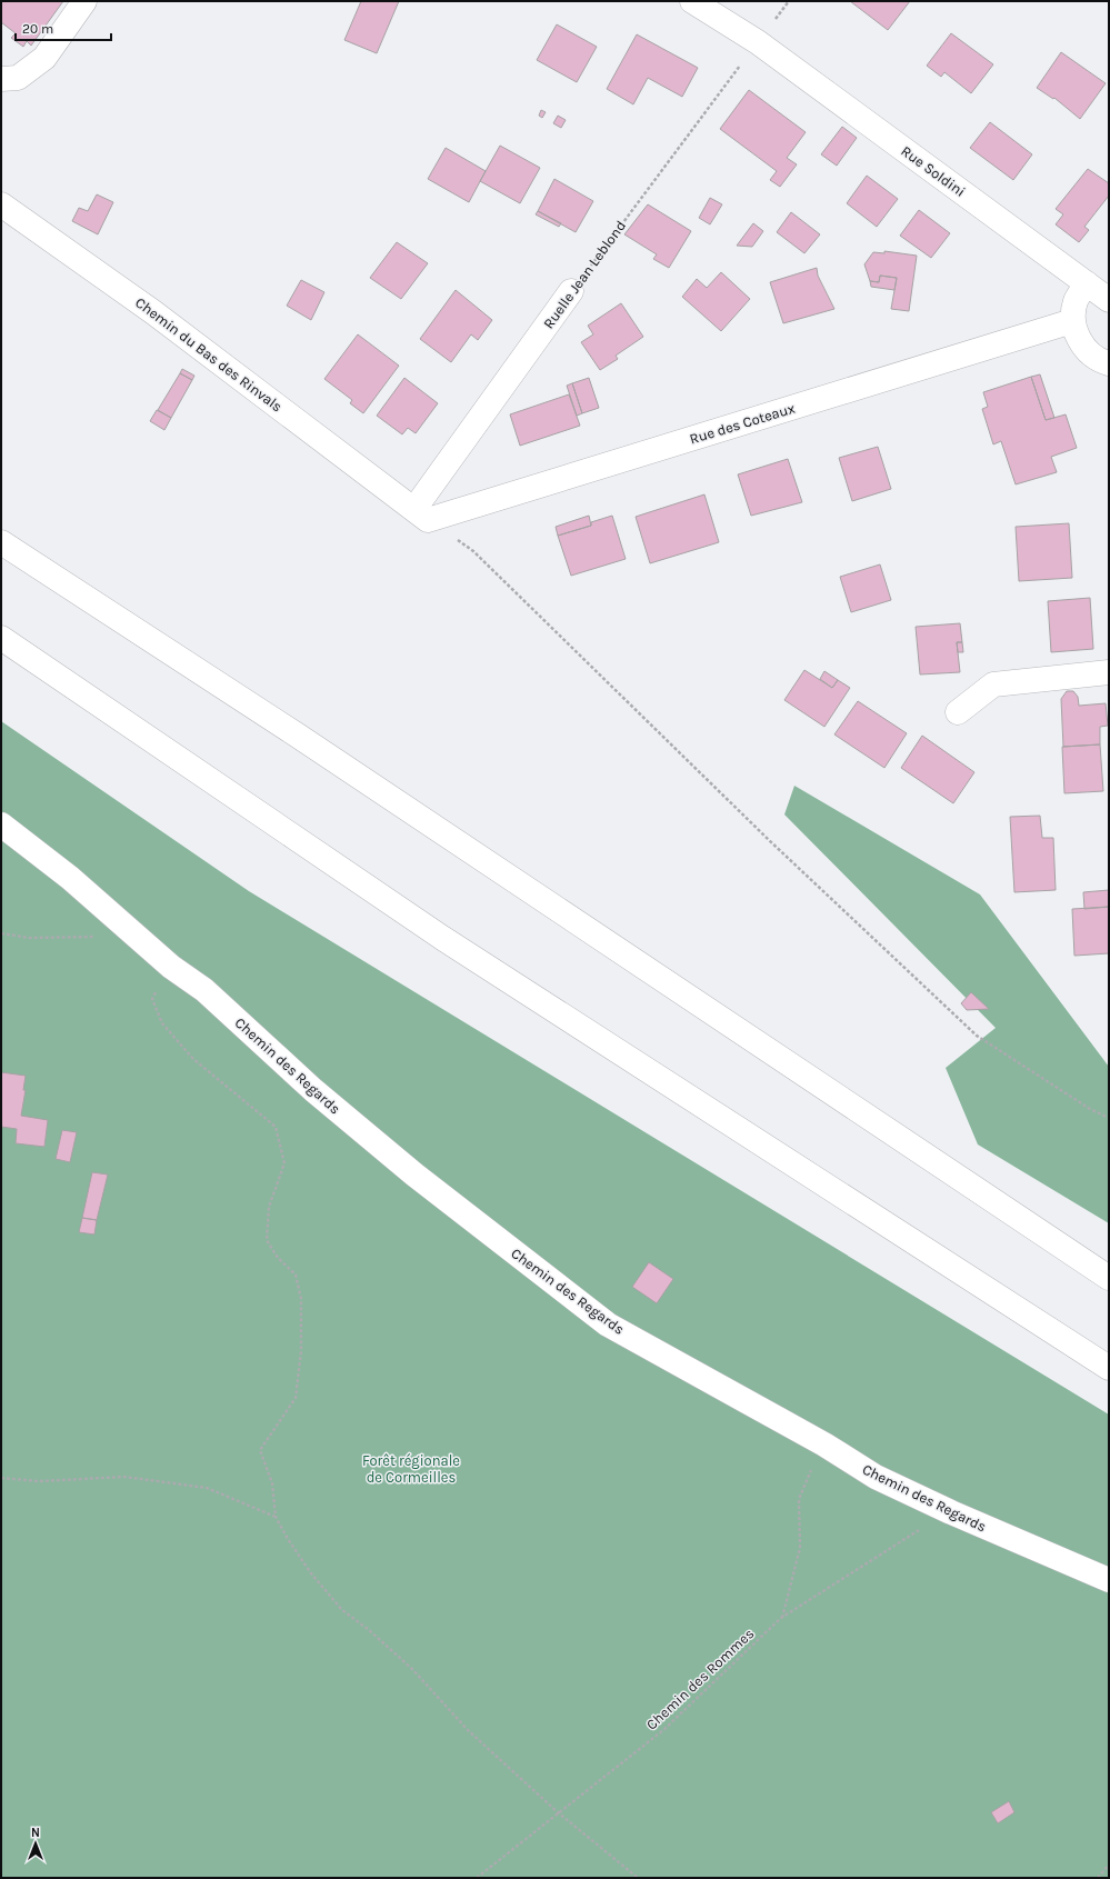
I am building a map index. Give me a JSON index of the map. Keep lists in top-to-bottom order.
{
  "streets": {
    "main road": [
      "Rue Soldini",
      "Ruelle Jean Leblond",
      "Chemin du Bas des Rinvals",
      "Rue des Coteaux",
      "Chemin des Regards"
    ],
    "path": ["Chemin des Rommes"]
  },
  "crossings": [
    ["Rue Soldini", "Ruelle Jean Leblond"],
    ["Ruelle Jean Leblond", "Chemin du Bas des Rinvals"],
    ["Ruelle Jean Leblond", "Rue des Coteaux"],
    ["Chemin du Bas des Rinvals", "Rue des Coteaux"],
    ["Chemin des Regards", "Chemin des Rommes"]
  ],
  "parks": ["Forêt régionale de Cormeilles"],
  "scale_bar": "20 m",
  "north": "top"
}
